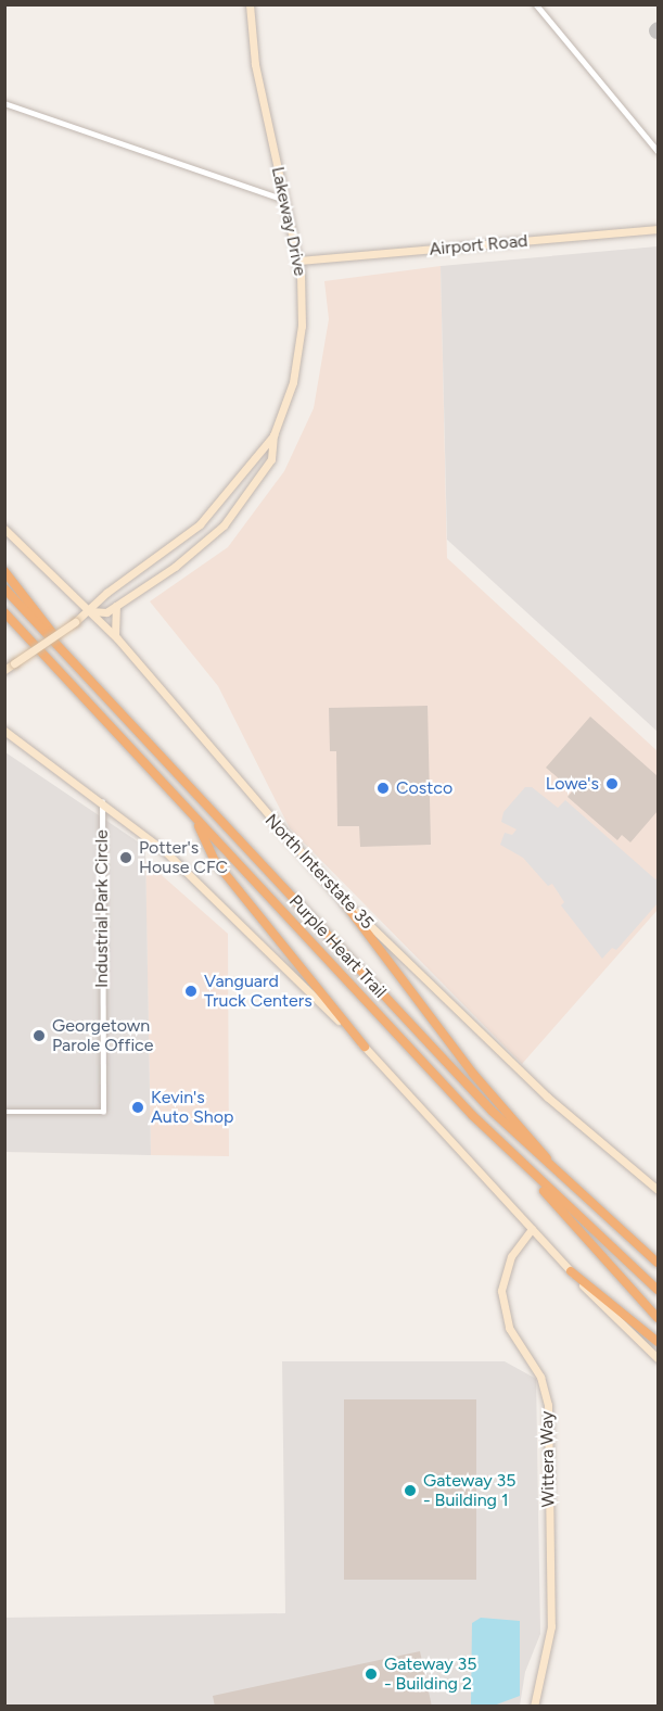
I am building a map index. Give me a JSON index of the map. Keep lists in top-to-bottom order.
{
  "streets": {
    "highway": ["Purple Heart Trail"],
    "main road": [
      "Lakeway Drive",
      "Airport Road",
      "North Interstate 35",
      "Wittera Way"
    ],
    "street": ["Industrial Park Circle"]
  },
  "crossings": [
    ["Lakeway Drive", "Airport Road"],
    ["Lakeway Drive", "North Interstate 35"]
  ],
  "places": [
    "Lowe's",
    "Costco",
    "Potter's House CFC",
    "Vanguard Truck Centers",
    "Georgetown Parole Office",
    "Kevin's Auto Shop",
    "Gateway 35 - Building 1",
    "Gateway 35 - Building 2"
  ]
}
